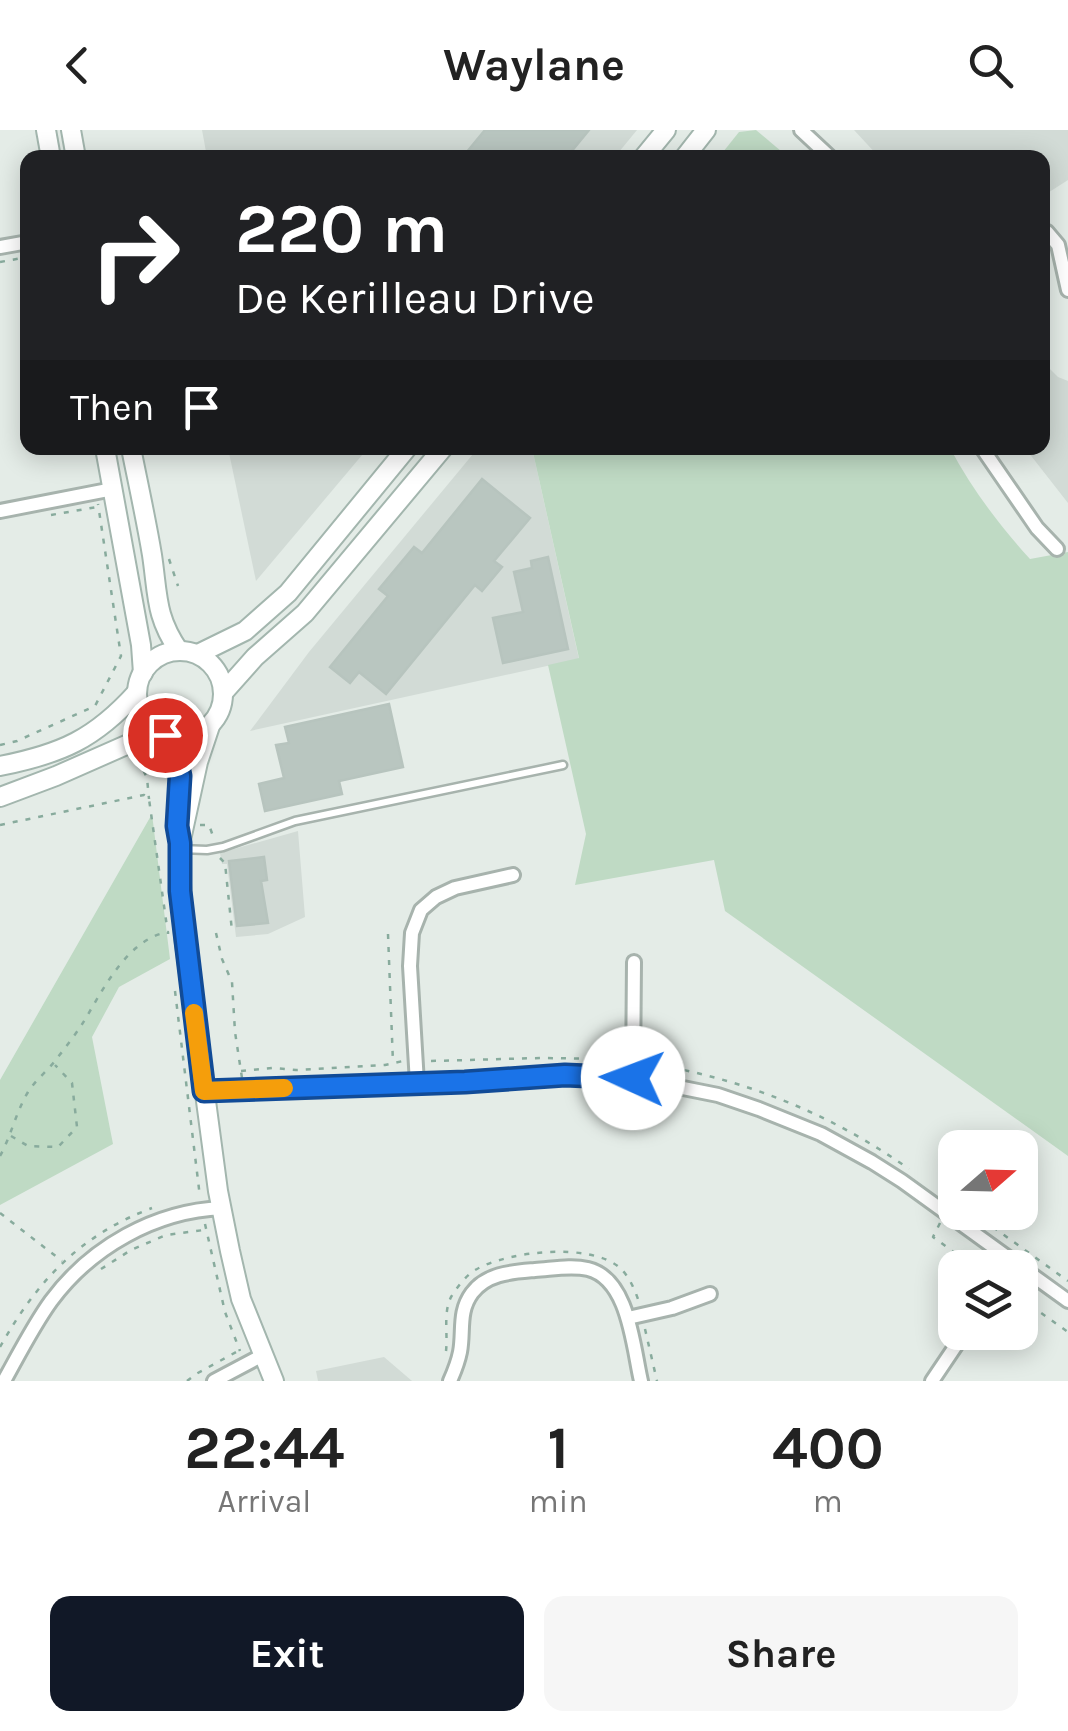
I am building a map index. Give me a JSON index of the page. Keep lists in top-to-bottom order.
{
  "north": "right",
  "page": {
    "header": "Waylane",
    "turn": ["220 m", "De Kerilleau Drive"],
    "then": "Then",
    "eta": [
      "22:44",
      "Arrival",
      "1",
      "min",
      "400",
      "m"
    ],
    "buttons": ["Exit", "Share"]
  }
}
